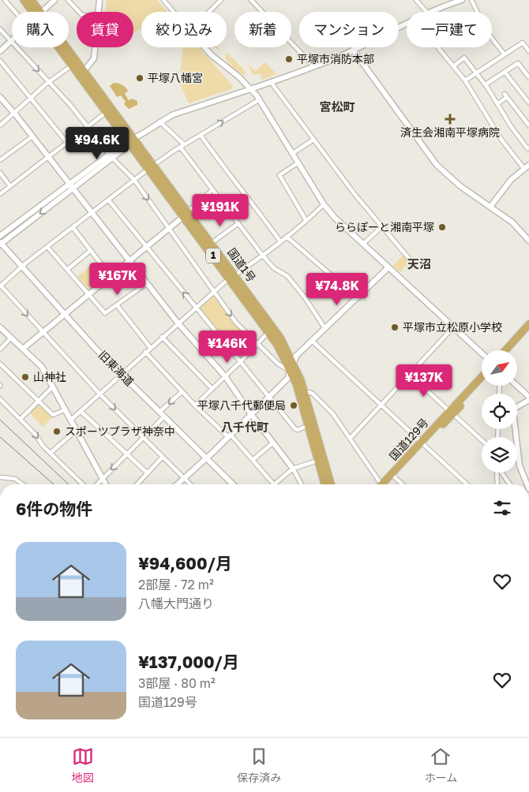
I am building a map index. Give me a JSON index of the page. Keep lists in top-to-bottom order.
{
  "streets": {
    "highway": ["1", "国道1号", "国道129号"],
    "street": ["旧東海道"]
  },
  "districts": ["宮松町", "天沼", "八千代町"],
  "places": {
    "other": [
      "平塚市消防本部",
      "平塚八幡宮",
      "ららぽーと湘南平塚",
      "平塚市立松原小学校",
      "山神社",
      "平塚八千代郵便局",
      "スポーツプラザ神奈中"
    ],
    "health": ["済生会湘南平塚病院"]
  },
  "north": "top right",
  "page": {
    "chip": [
      "購入",
      "賃貸",
      "絞り込み",
      "新着",
      "マンション",
      "一戸建て"
    ],
    "price": [
      "¥94.6K",
      "¥191K",
      "¥167K",
      "¥74.8K",
      "¥146K",
      "¥137K"
    ],
    "heading": "6件の物件",
    "list": [
      {
        "name": "¥94,600/月",
        "note": "2部屋 · 72 m² · 八幡大門通り"
      },
      {
        "name": "¥137,000/月",
        "note": "3部屋 · 80 m² · 国道129号"
      }
    ],
    "tabs": ["地図", "保存済み", "ホーム"]
  }
}
